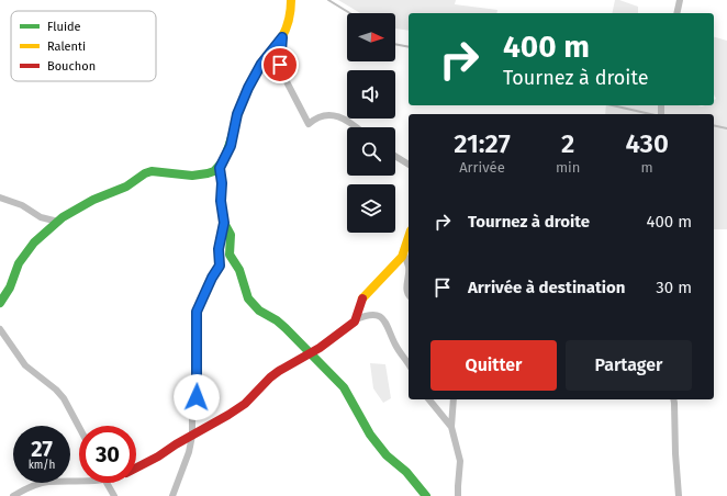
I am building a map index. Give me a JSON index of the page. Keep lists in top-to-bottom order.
{
  "legend": ["Fluide", "Ralenti", "Bouchon"],
  "north": "right",
  "page": {
    "turn": ["400 m", "Tournez à droite"],
    "eta": [
      "21:27",
      "Arrivée",
      "2",
      "min",
      "430",
      "m"
    ],
    "list": [
      {
        "name": "Tournez à droite",
        "value": "400 m"
      },
      {
        "name": "Arrivée à destination",
        "value": "30 m"
      }
    ],
    "buttons": ["Quitter", "Partager"],
    "speed": "27 km/h",
    "limit": "30"
  }
}
